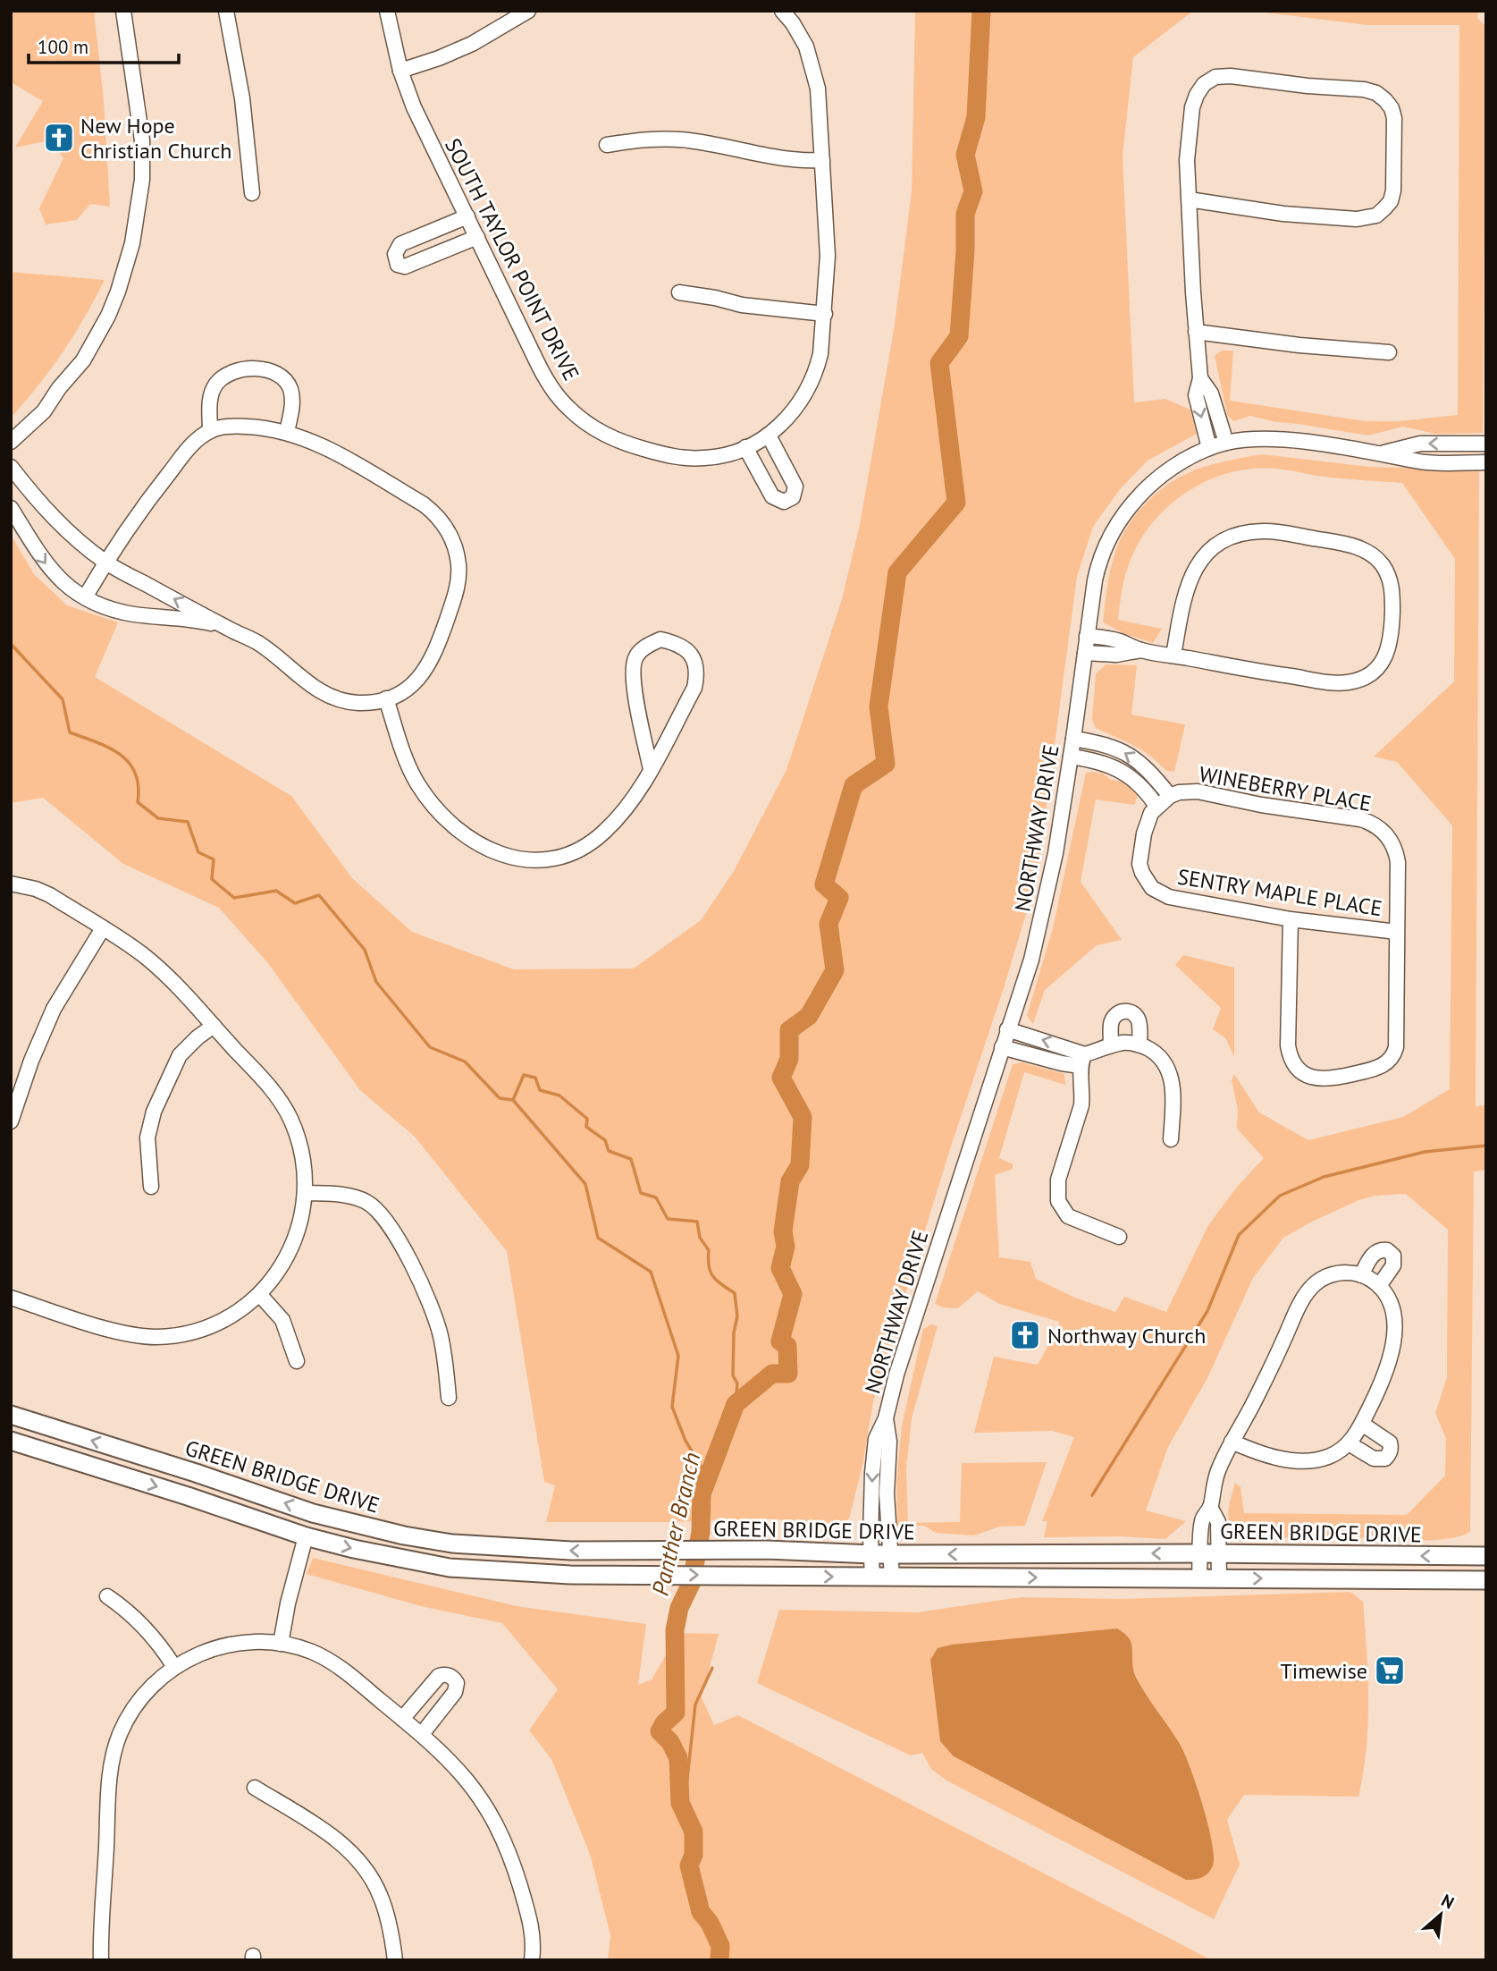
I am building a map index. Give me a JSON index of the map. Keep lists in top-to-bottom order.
{
  "streets": {
    "main road": ["GREEN BRIDGE DRIVE"],
    "street": [
      "SOUTH TAYLOR POINT DRIVE",
      "WINEBERRY PLACE",
      "NORTHWAY DRIVE",
      "SENTRY MAPLE PLACE"
    ]
  },
  "crossings": [
    ["WINEBERRY PLACE", "SENTRY MAPLE PLACE"],
    ["NORTHWAY DRIVE", "GREEN BRIDGE DRIVE"]
  ],
  "water": ["Panther Branch"],
  "places": {
    "church": ["New Hope Christian Church", "Northway Church"],
    "supermarket": ["Timewise"]
  },
  "scale_bar": "100 m",
  "north": "top right"
}
